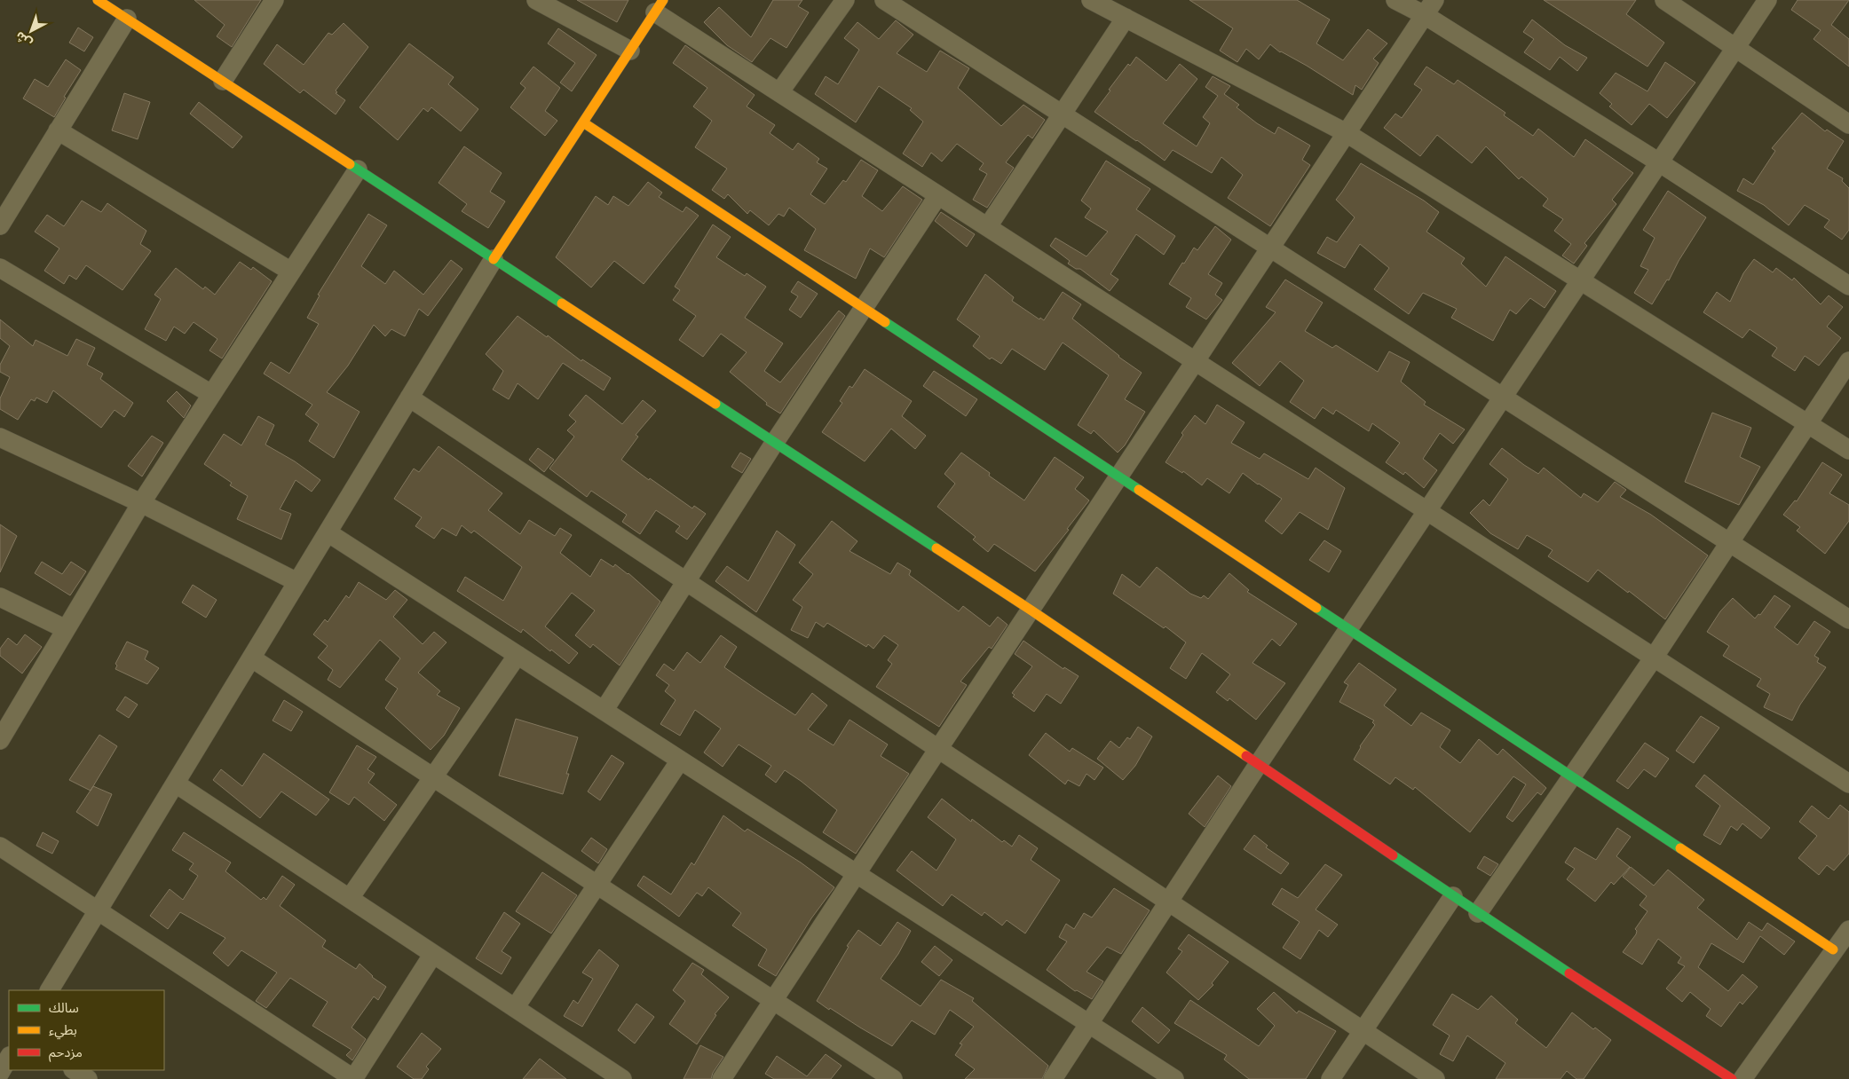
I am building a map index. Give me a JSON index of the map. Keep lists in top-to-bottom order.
{
  "legend": ["سالك", "بطيء", "مزدحم"],
  "north": "bottom left"
}
